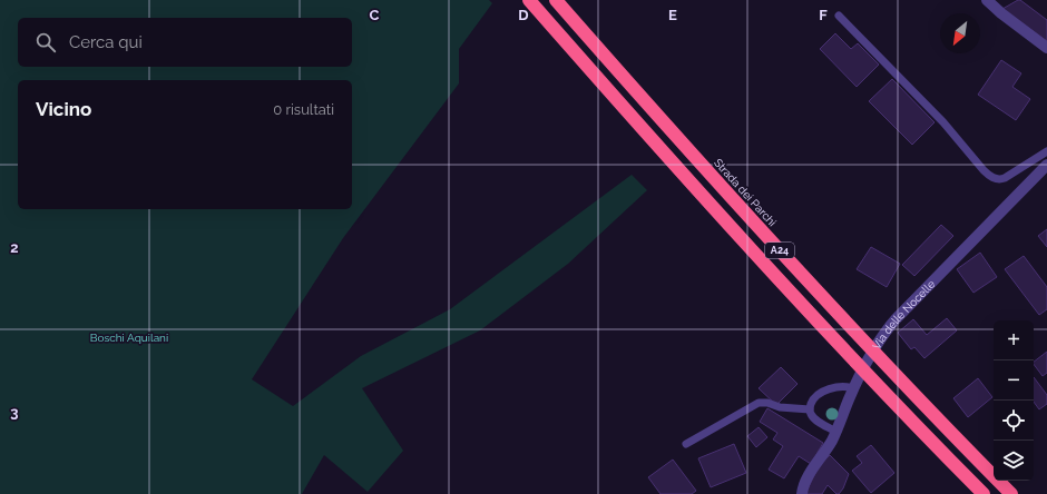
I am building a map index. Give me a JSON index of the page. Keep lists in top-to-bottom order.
{
  "streets": {
    "highway": ["Strada dei Parchi", "A24"],
    "street": ["Via delle Nocelle"]
  },
  "parks": ["Boschi Aquilani"],
  "north": "bottom left",
  "page": {
    "search": "Cerca qui",
    "heading": ["Vicino", "0 risultati"],
    "map_buttons": ["+", "−"]
  },
  "grid": {
    "columns": [
      "C",
      "D",
      "E",
      "F"
    ],
    "rows": ["2", "3"]
  }
}
